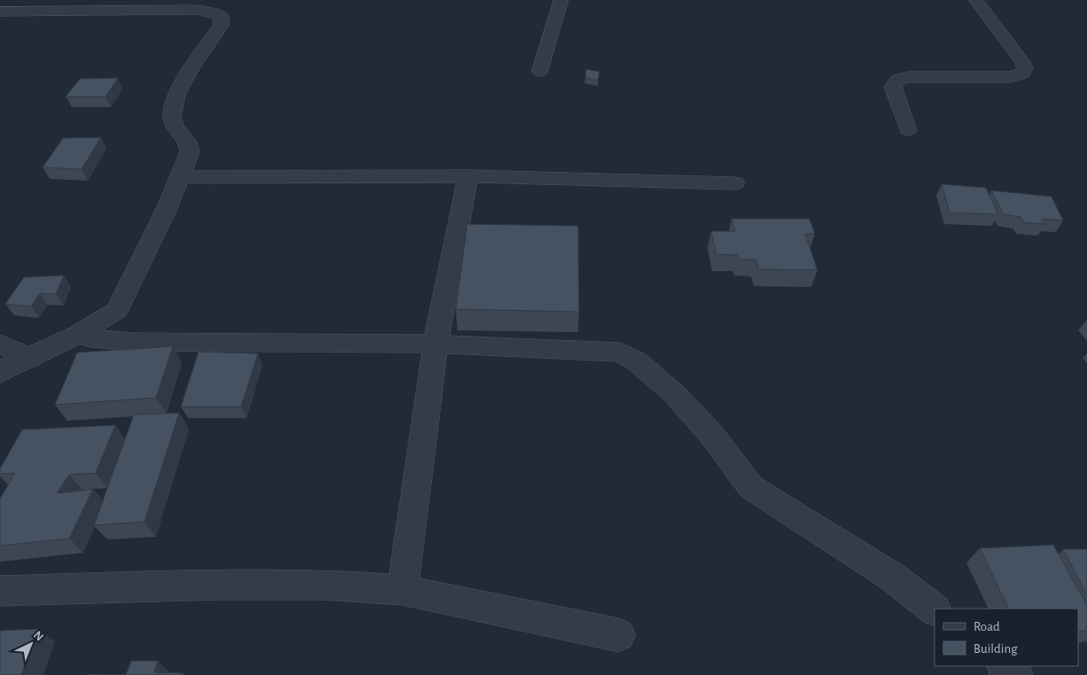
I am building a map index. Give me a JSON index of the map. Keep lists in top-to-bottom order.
{
  "legend": ["Road", "Building"],
  "north": "top right"
}
